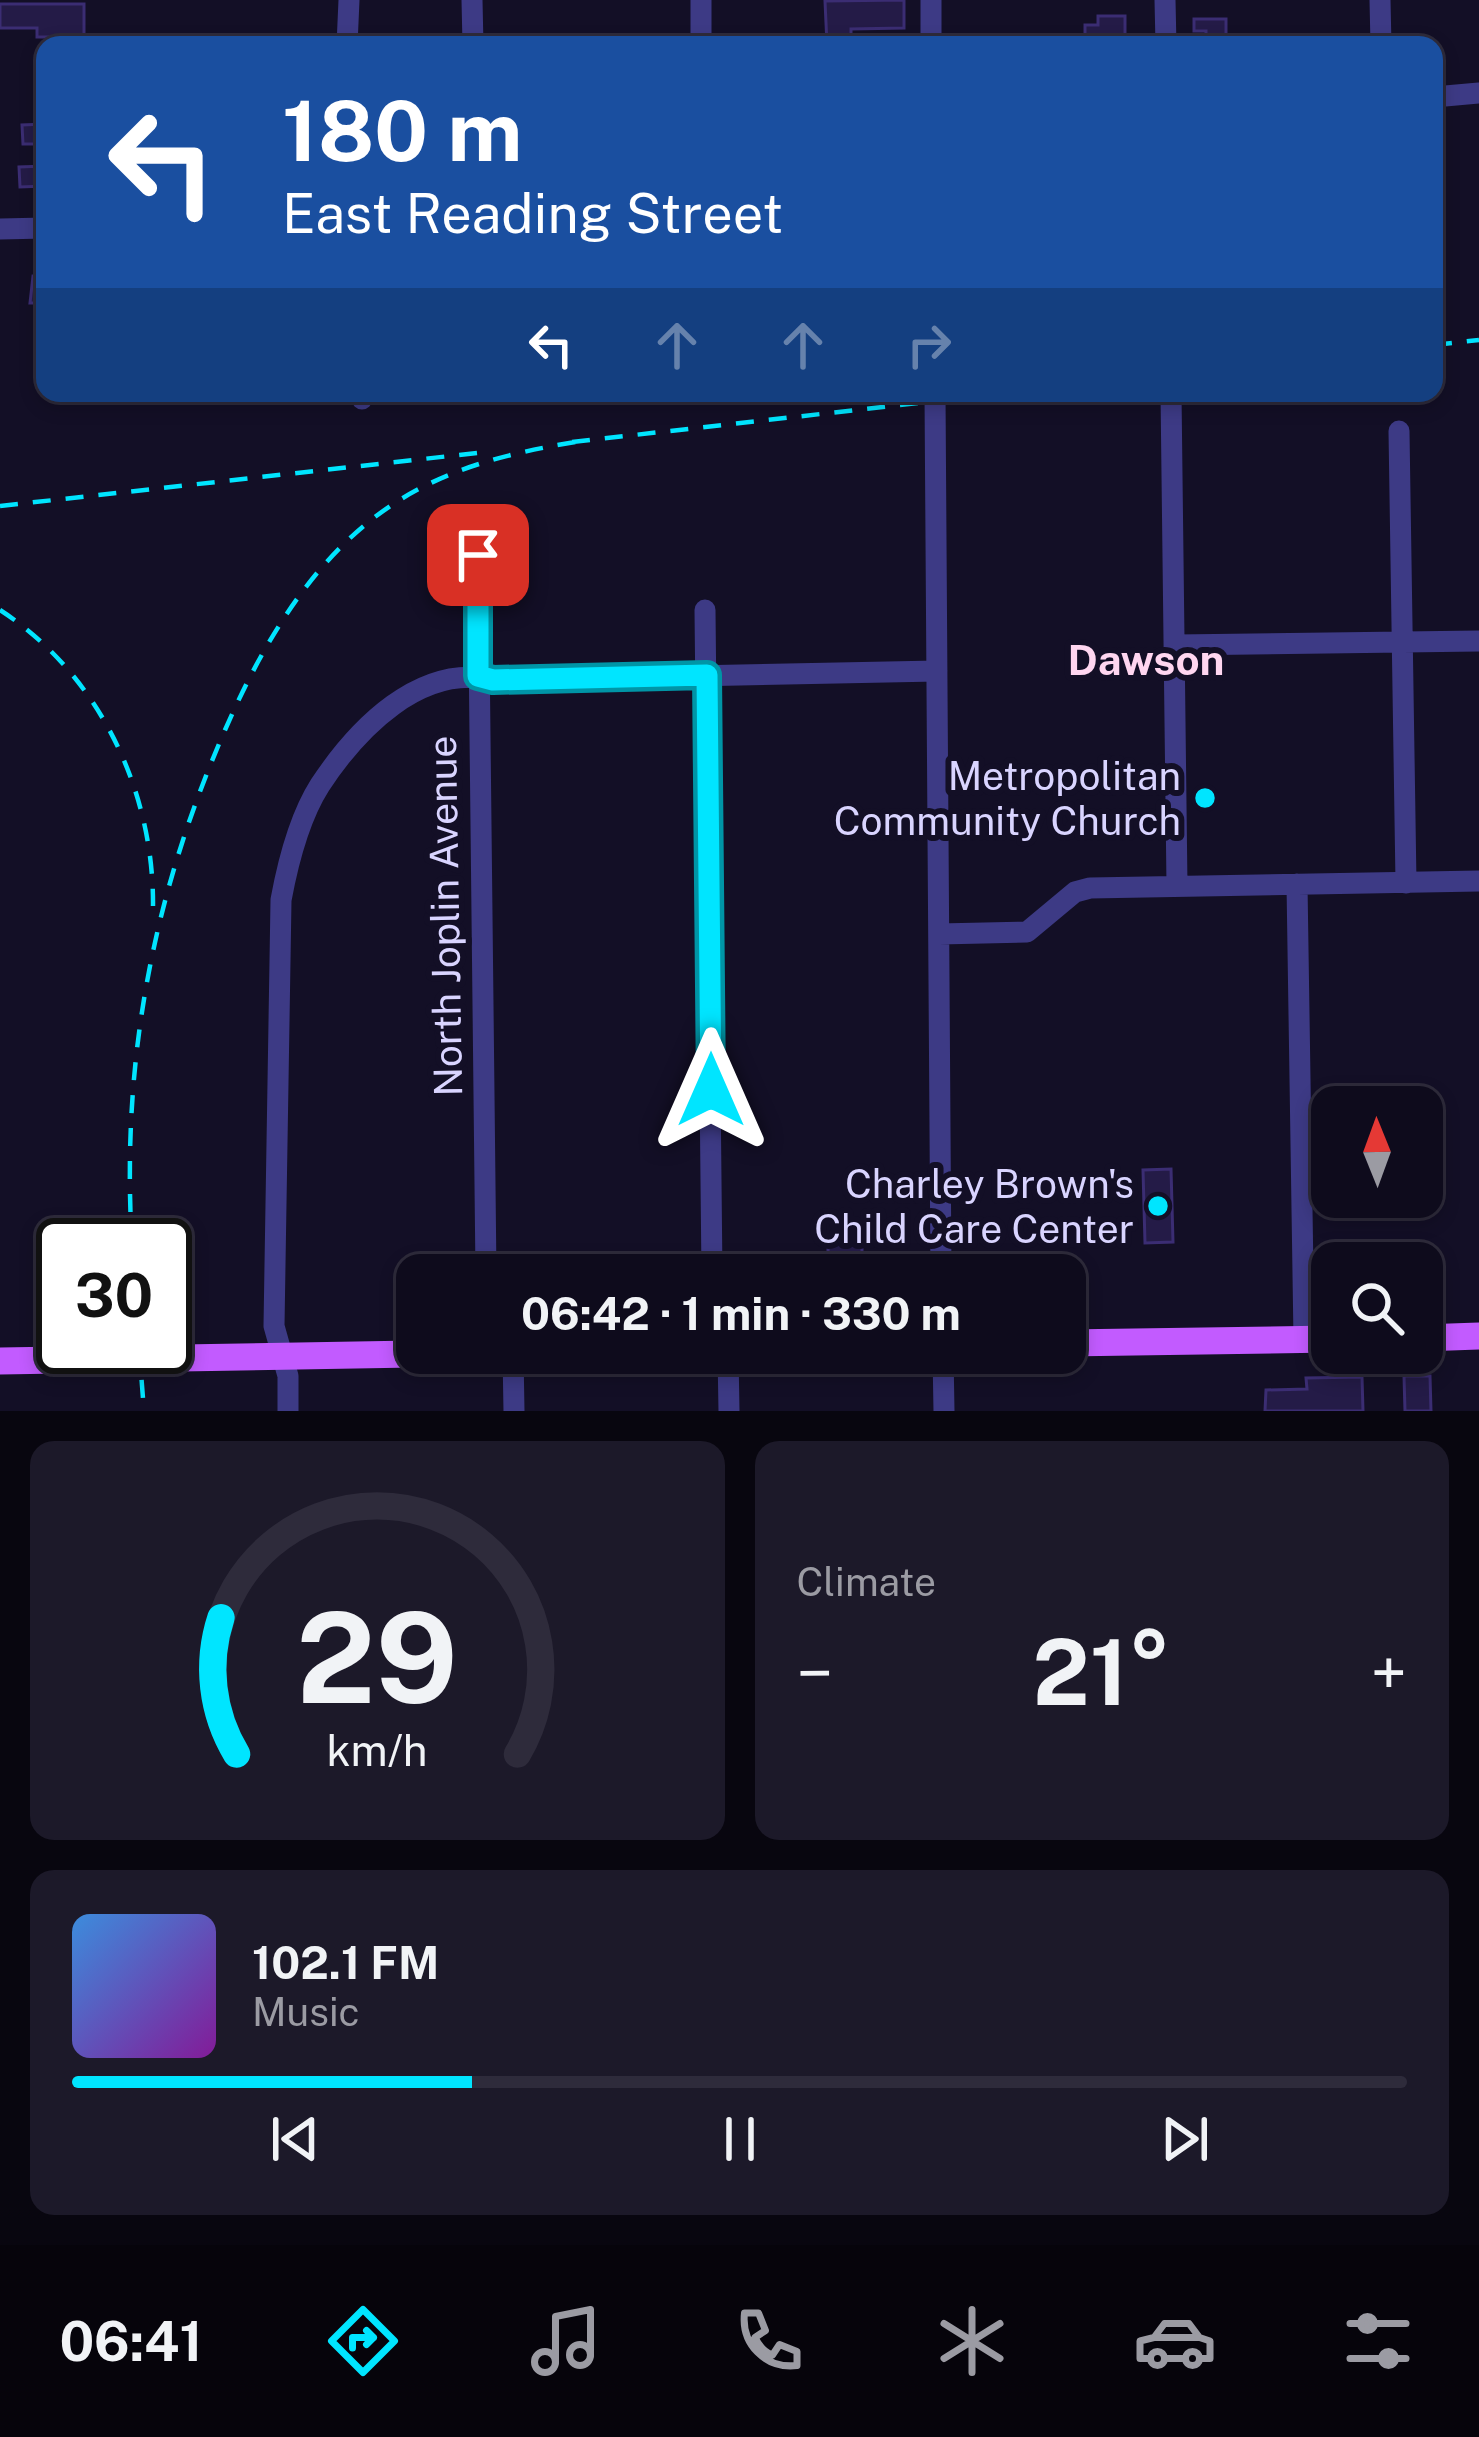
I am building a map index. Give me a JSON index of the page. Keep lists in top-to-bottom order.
{
  "streets": {
    "street": ["North Joplin Avenue"]
  },
  "districts": ["Dawson"],
  "places": ["Metropolitan Community Church", "Charley Brown's Child Care Center"],
  "north": "top",
  "page": {
    "turn": ["180 m", "East Reading Street"],
    "limit": "30",
    "trip": "06:42 · 1 min · 330 m",
    "tile": "Climate",
    "heat": ["−", "21°", "+"],
    "song": ["102.1 FM", "Music"],
    "tabs": "06:41",
    "gauge": ["29", "km/h"]
  }
}
